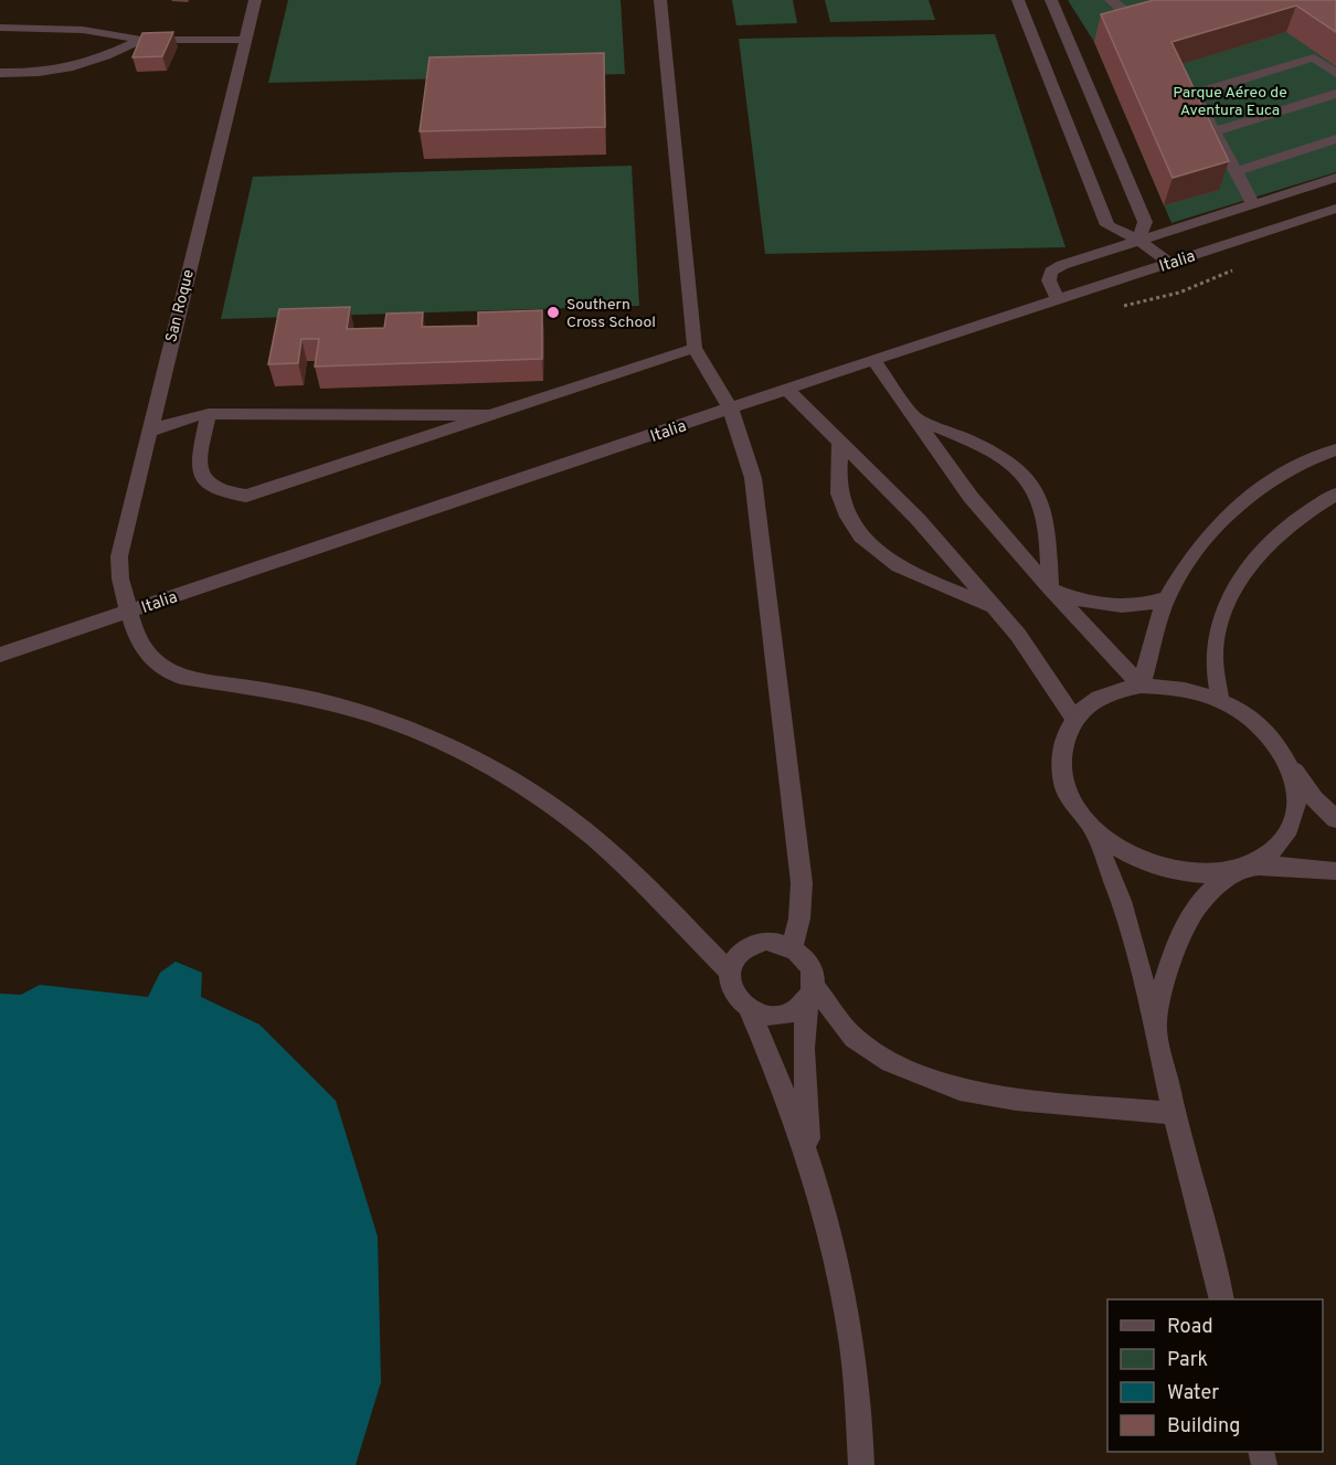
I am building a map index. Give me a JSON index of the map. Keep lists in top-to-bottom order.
{
  "streets": {
    "street": ["Italia", "San Roque"]
  },
  "crossings": [
    ["Italia", "San Roque"]
  ],
  "parks": ["Parque Aéreo de Aventura Euca"],
  "places": ["Southern Cross School"],
  "legend": [
    "Road",
    "Park",
    "Water",
    "Building"
  ]
}
